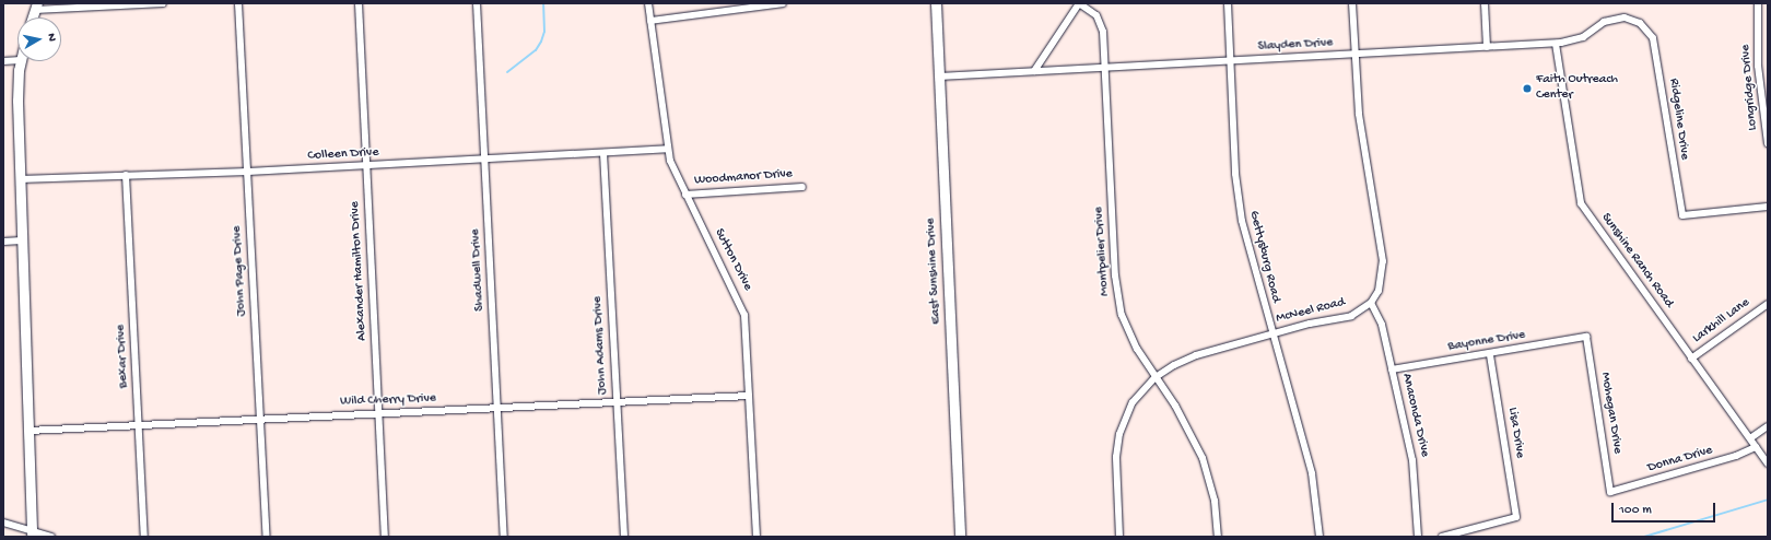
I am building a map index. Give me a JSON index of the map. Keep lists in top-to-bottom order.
{
  "streets": {
    "street": [
      "Slayden Drive",
      "Longridge Drive",
      "Ridgeline Drive",
      "Colleen Drive",
      "Woodmanor Drive",
      "Montpelier Drive",
      "Gettysburg Road",
      "Sutton Drive",
      "Sunshine Ranch Road",
      "Shadwell Drive",
      "John Page Drive",
      "Alexander Hamilton Drive",
      "East Sunshine Drive",
      "McNeel Road",
      "Larkhill Lane",
      "Bayonne Drive",
      "John Adams Drive",
      "Bexar Drive",
      "Wild Cherry Drive",
      "Mohegan Drive",
      "Anaconda Drive",
      "Lisa Drive",
      "Donna Drive"
    ]
  },
  "crossings": [
    ["Slayden Drive", "Ridgeline Drive"],
    ["Slayden Drive", "Montpelier Drive"],
    ["Slayden Drive", "Gettysburg Road"],
    ["Slayden Drive", "Sunshine Ranch Road"],
    ["Slayden Drive", "East Sunshine Drive"],
    ["Colleen Drive", "Sutton Drive"],
    ["Colleen Drive", "Shadwell Drive"],
    ["Colleen Drive", "John Page Drive"],
    ["Colleen Drive", "Alexander Hamilton Drive"],
    ["Colleen Drive", "John Adams Drive"],
    ["Colleen Drive", "Bexar Drive"],
    ["Woodmanor Drive", "Sutton Drive"],
    ["Montpelier Drive", "McNeel Road"],
    ["Gettysburg Road", "McNeel Road"],
    ["Sutton Drive", "Wild Cherry Drive"],
    ["Sunshine Ranch Road", "Larkhill Lane"],
    ["Sunshine Ranch Road", "Donna Drive"],
    ["Shadwell Drive", "Wild Cherry Drive"],
    ["John Page Drive", "Wild Cherry Drive"],
    ["Alexander Hamilton Drive", "Wild Cherry Drive"],
    ["McNeel Road", "Anaconda Drive"],
    ["Bayonne Drive", "Mohegan Drive"],
    ["Bayonne Drive", "Anaconda Drive"],
    ["Bayonne Drive", "Lisa Drive"],
    ["John Adams Drive", "Wild Cherry Drive"],
    ["Bexar Drive", "Wild Cherry Drive"],
    ["Mohegan Drive", "Donna Drive"]
  ],
  "places": ["Faith Outreach Center"],
  "scale_bar": "100 m",
  "north": "right"
}
